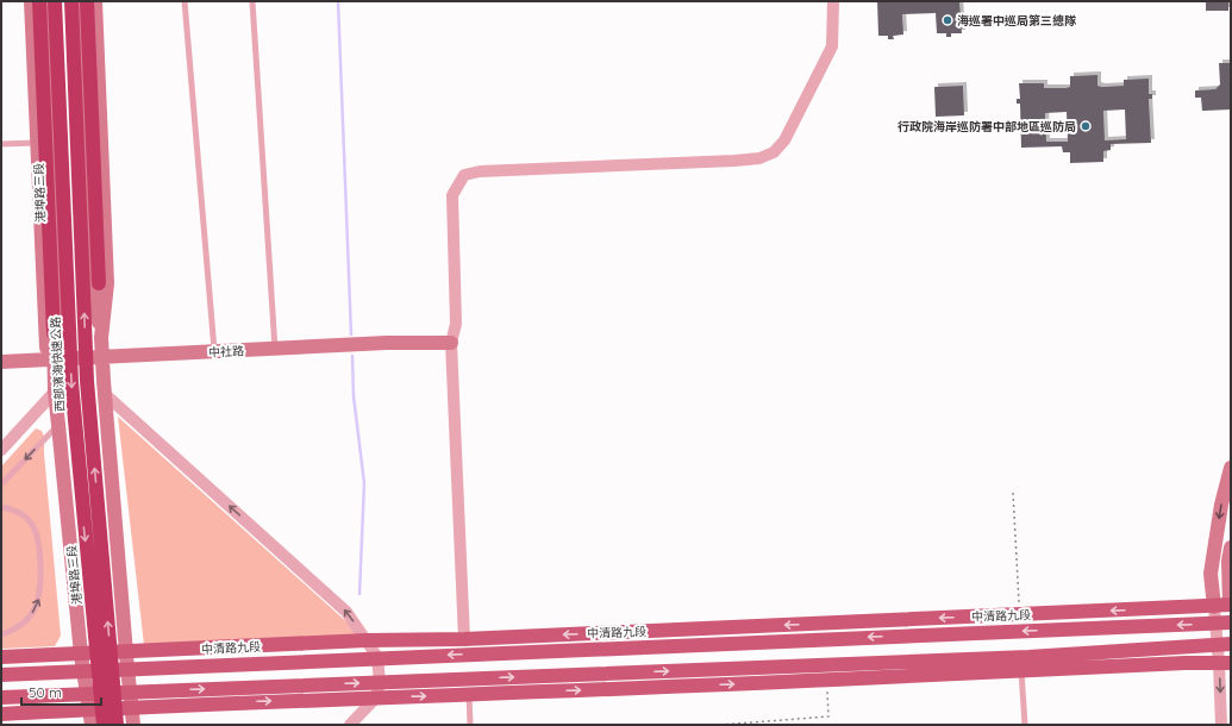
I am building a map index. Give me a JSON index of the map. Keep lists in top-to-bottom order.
{
  "streets": {
    "highway": ["西部濱海快速公路"],
    "main road": ["中清路九段"],
    "street": ["港埠路三段", "中社路"]
  },
  "crossings": [
    ["港埠路三段", "中社路"],
    ["港埠路三段", "中清路九段"]
  ],
  "places": ["海巡署中巡局第三總隊", "行政院海岸巡防署中部地區巡防局"],
  "scale_bar": "50 m"
}
